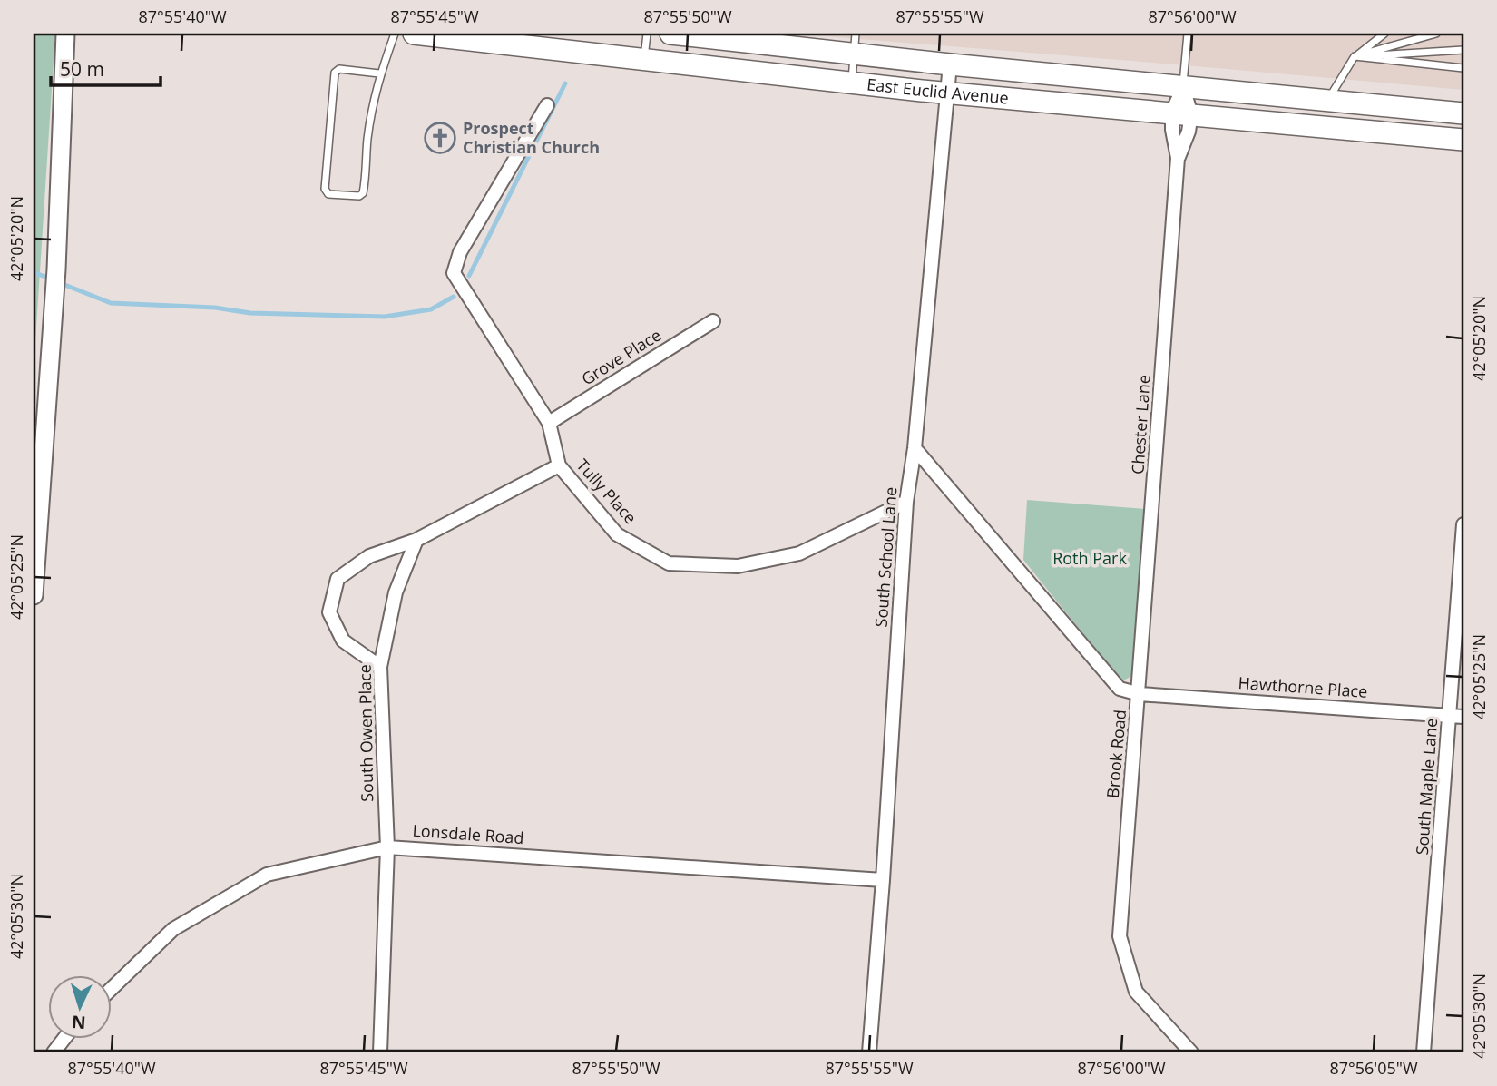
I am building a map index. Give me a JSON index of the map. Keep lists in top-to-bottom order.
{
  "streets": {
    "main road": ["East Euclid Avenue"],
    "street": [
      "Grove Place",
      "Chester Lane",
      "Tully Place",
      "South School Lane",
      "Hawthorne Place",
      "South Owen Place",
      "Brook Road",
      "South Maple Lane",
      "Lonsdale Road"
    ]
  },
  "crossings": [
    ["East Euclid Avenue", "Chester Lane"],
    ["East Euclid Avenue", "South School Lane"],
    ["Grove Place", "Tully Place"],
    ["Chester Lane", "Hawthorne Place"],
    ["Chester Lane", "Brook Road"],
    ["Tully Place", "South School Lane"],
    ["South School Lane", "Brook Road"],
    ["South School Lane", "Lonsdale Road"],
    ["Hawthorne Place", "Brook Road"],
    ["Hawthorne Place", "South Maple Lane"],
    ["South Owen Place", "Lonsdale Road"]
  ],
  "parks": ["Roth Park"],
  "places": {
    "church": ["Prospect Christian Church"]
  },
  "scale_bar": "50 m",
  "north": "bottom",
  "coordinates": [
    "87°55'40\"W",
    "87°55'45\"W",
    "87°55'50\"W",
    "87°55'55\"W",
    "87°56'00\"W",
    "42°05'20\"N",
    "42°05'25\"N",
    "42°05'30\"N",
    "87°56'05\"W"
  ]
}
